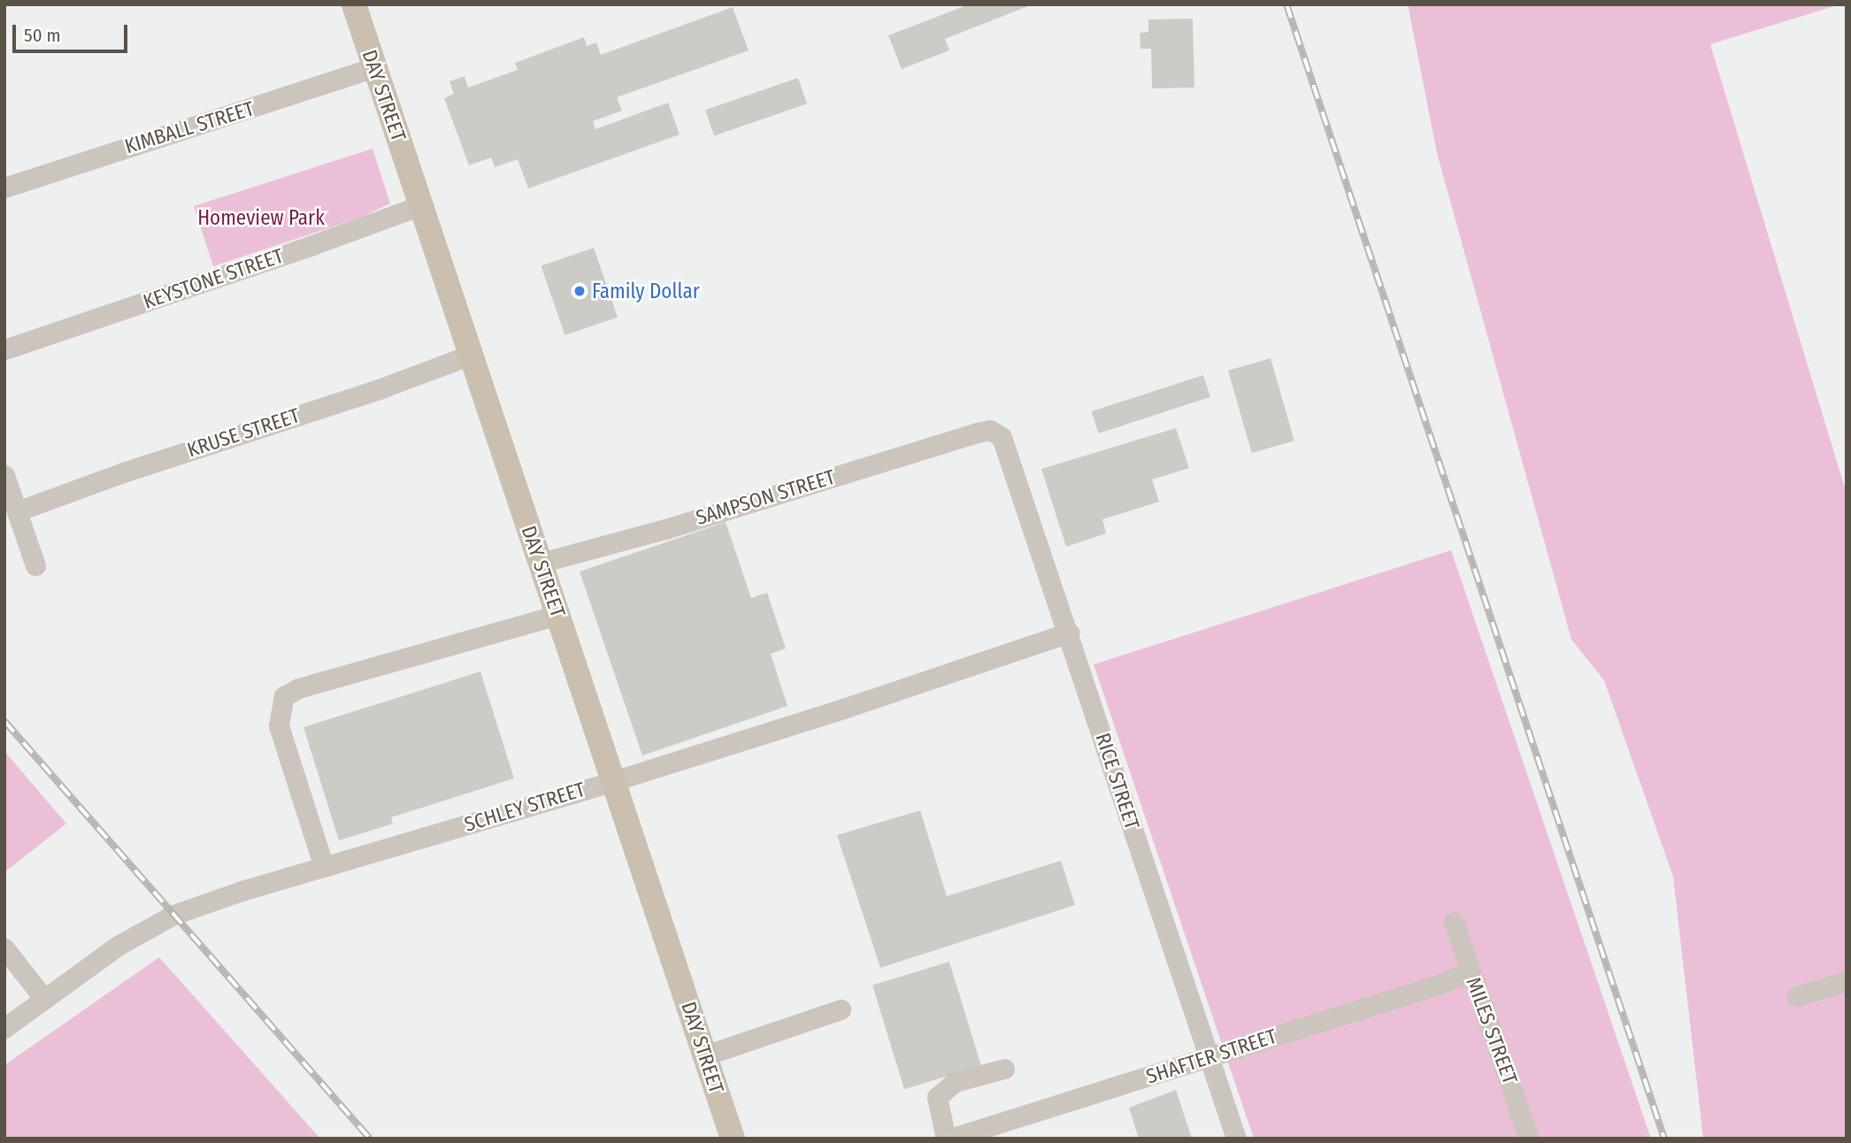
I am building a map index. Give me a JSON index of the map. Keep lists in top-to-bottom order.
{
  "streets": {
    "main road": ["DAY STREET"],
    "street": [
      "KIMBALL STREET",
      "KEYSTONE STREET",
      "KRUSE STREET",
      "SAMPSON STREET",
      "RICE STREET",
      "SCHLEY STREET",
      "MILES STREET",
      "SHAFTER STREET"
    ]
  },
  "crossings": [
    ["DAY STREET", "KIMBALL STREET"],
    ["DAY STREET", "KEYSTONE STREET"],
    ["DAY STREET", "KRUSE STREET"],
    ["DAY STREET", "SAMPSON STREET"],
    ["DAY STREET", "SCHLEY STREET"],
    ["SAMPSON STREET", "RICE STREET"],
    ["RICE STREET", "SCHLEY STREET"],
    ["RICE STREET", "SHAFTER STREET"],
    ["MILES STREET", "SHAFTER STREET"]
  ],
  "parks": ["Homeview Park"],
  "places": ["Family Dollar"],
  "scale_bar": "50 m"
}
